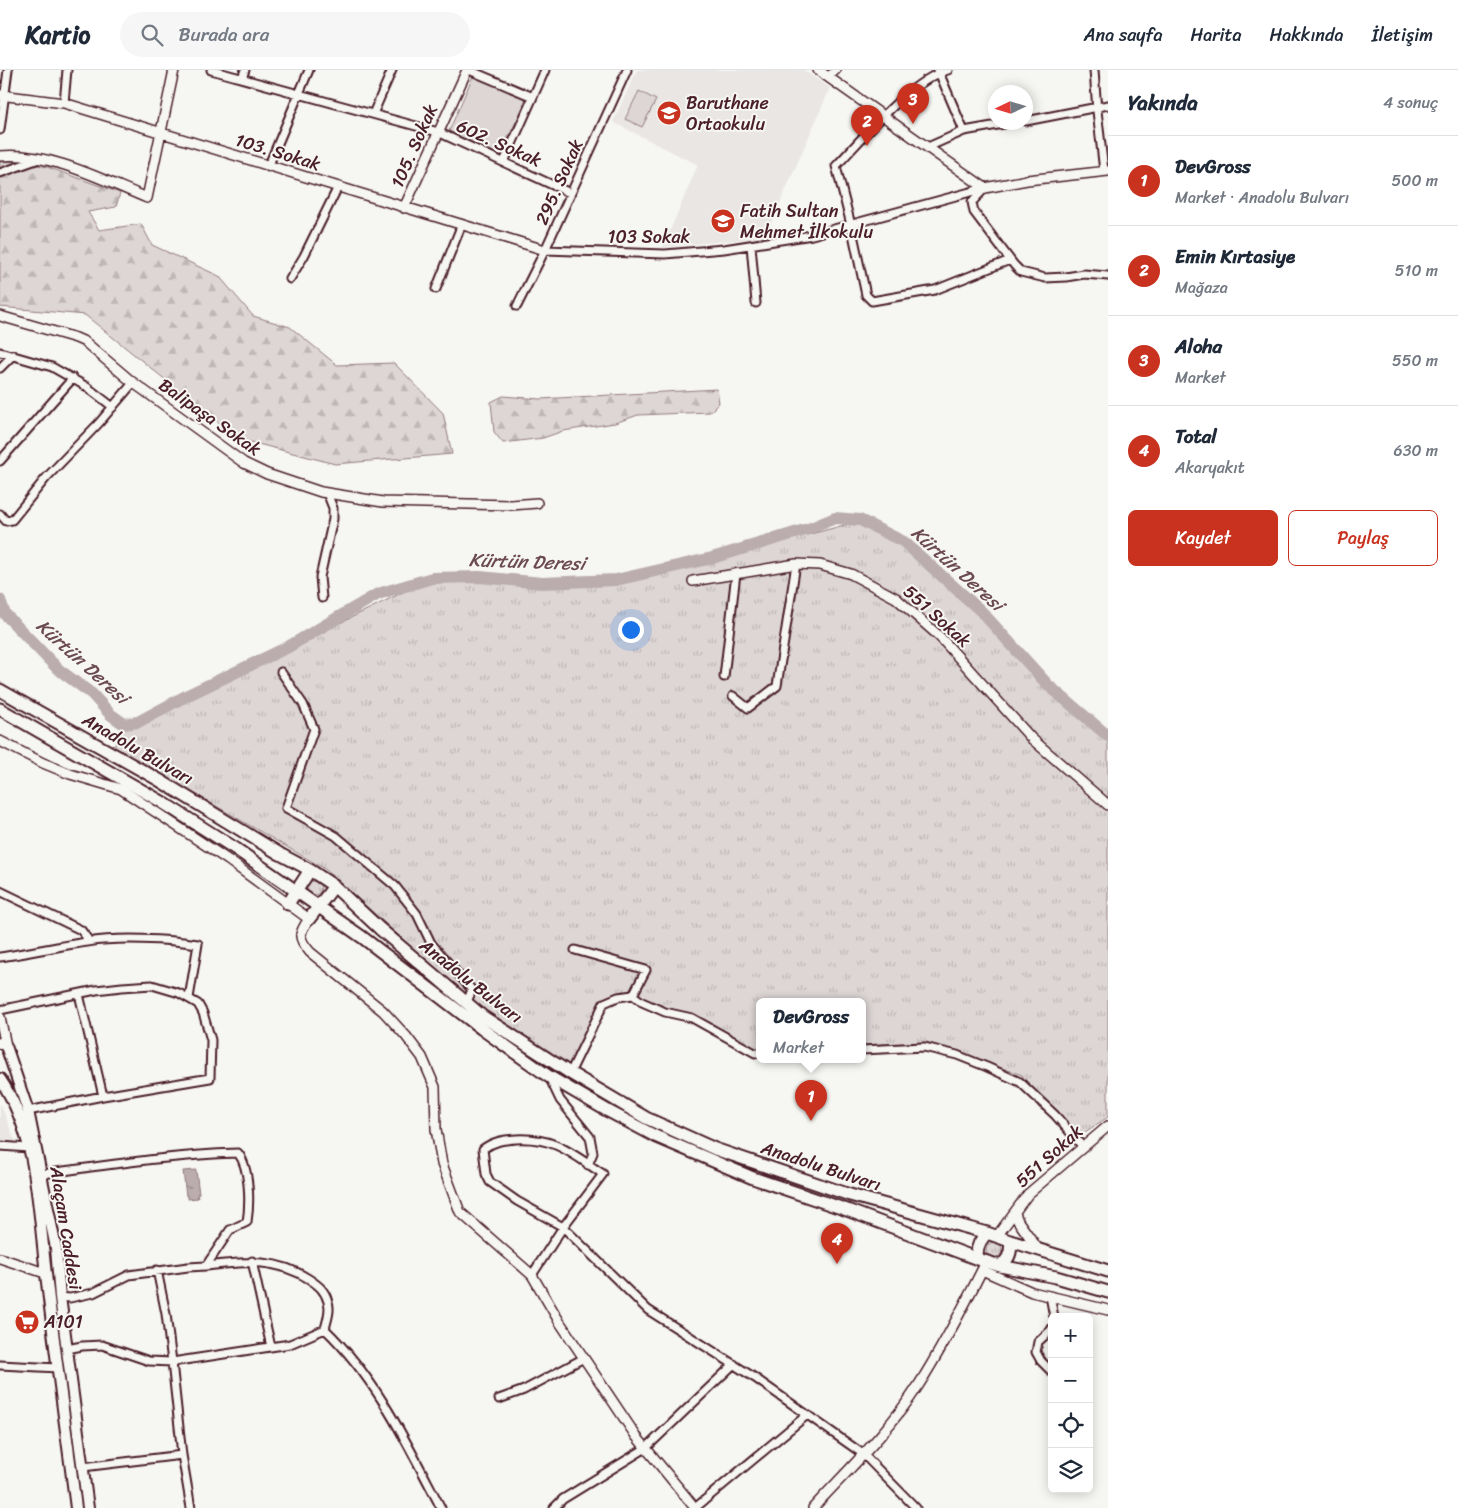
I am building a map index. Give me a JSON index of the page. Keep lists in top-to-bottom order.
{
  "streets": {
    "highway": ["Anadolu Bulvarı"],
    "main road": ["Alaçam Caddesi"],
    "street": [
      "602. Sokak",
      "105. Sokak",
      "103. Sokak",
      "295. Sokak",
      "103 Sokak",
      "Balipaşa Sokak",
      "551 Sokak"
    ]
  },
  "crossings": [
    ["602. Sokak", "105. Sokak"],
    ["602. Sokak", "295. Sokak"],
    ["105. Sokak", "103. Sokak"],
    ["103. Sokak", "295. Sokak"],
    ["103. Sokak", "103 Sokak"],
    ["295. Sokak", "103 Sokak"],
    ["551 Sokak", "Anadolu Bulvarı"]
  ],
  "water": ["Kürtün Deresi"],
  "places": {
    "school or university": ["Baruthane Ortaokulu", "Fatih Sultan Mehmet İlkokulu"],
    "supermarket": ["A101"]
  },
  "north": "left",
  "page": {
    "header": "Kartio",
    "search": "Burada ara",
    "nav": [
      "Ana sayfa",
      "Harita",
      "Hakkında",
      "İletişim"
    ],
    "heading": ["Yakında", "4 sonuç"],
    "pins": [
      "3",
      "2",
      "1",
      "4"
    ],
    "list": [
      {
        "mark": "1",
        "name": "DevGross",
        "note": "Market · Anadolu Bulvarı",
        "value": "500 m"
      },
      {
        "mark": "2",
        "name": "Emin Kırtasiye",
        "note": "Mağaza",
        "value": "510 m"
      },
      {
        "mark": "3",
        "name": "Aloha",
        "note": "Market",
        "value": "550 m"
      },
      {
        "mark": "4",
        "name": "Total",
        "note": "Akaryakıt",
        "value": "630 m"
      }
    ],
    "buttons": ["Kaydet", "Paylaş"],
    "popup": ["DevGross", "Market"],
    "map_buttons": ["+", "−"]
  }
}
